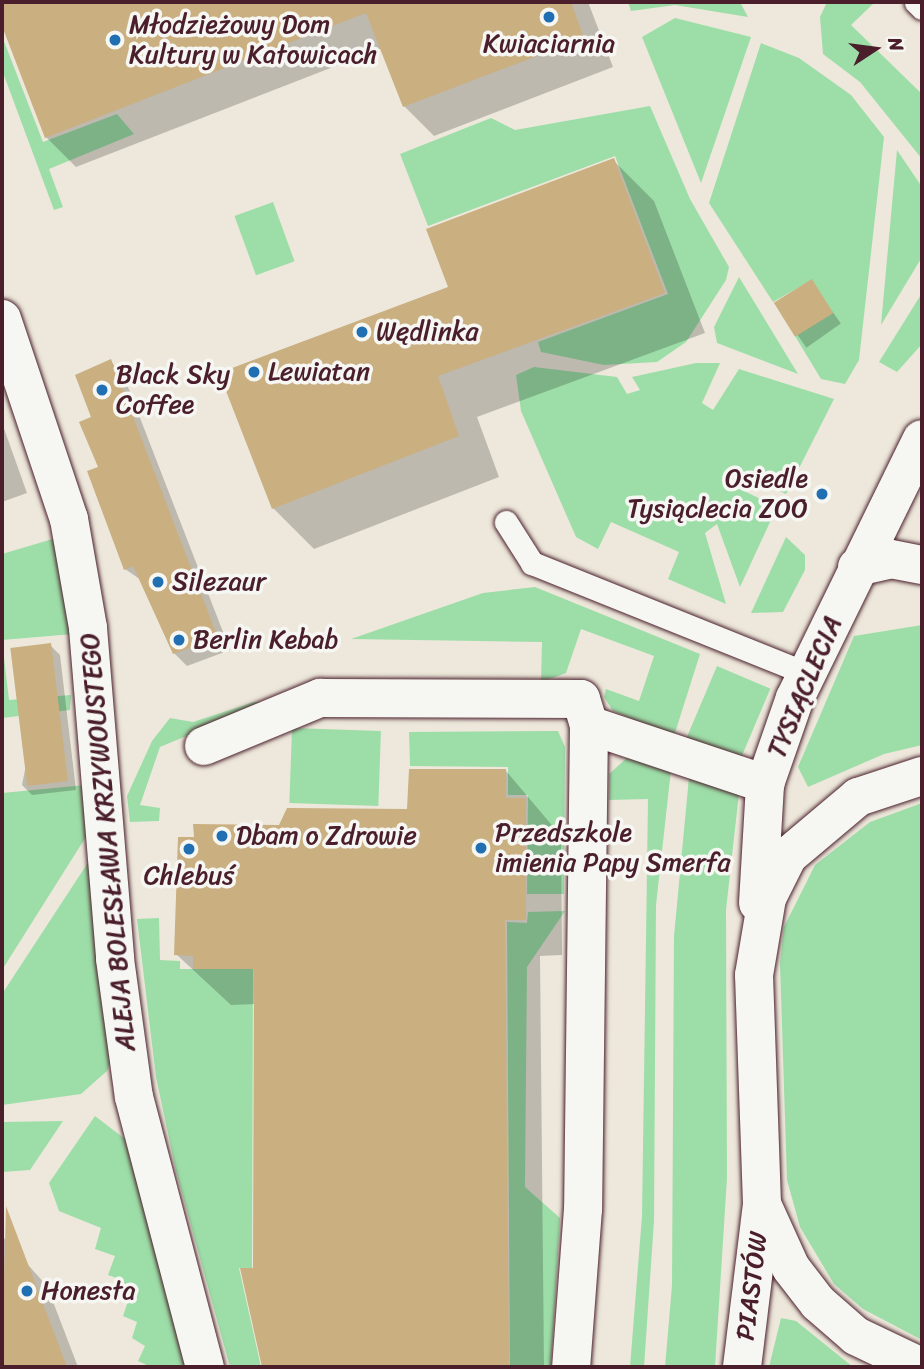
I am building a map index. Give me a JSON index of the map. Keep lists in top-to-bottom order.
{
  "streets": {
    "street": ["TYSIĄCLECIA", "ALEJA BOLESŁAWA KRZYWOUSTEGO", "PIASTÓW"]
  },
  "places": [
    "Kwiaciarnia",
    "Młodzieżowy Dom Kultury w Katowicach",
    "Wędlinka",
    "Lewiatan",
    "Black Sky Coffee",
    "Osiedle Tysiąclecia ZOO",
    "Silezaur",
    "Berlin Kebab",
    "Dbam o Zdrowie",
    "Przedszkole imienia Papy Smerfa",
    "Chlebuś",
    "Honesta"
  ],
  "north": "right"
}
